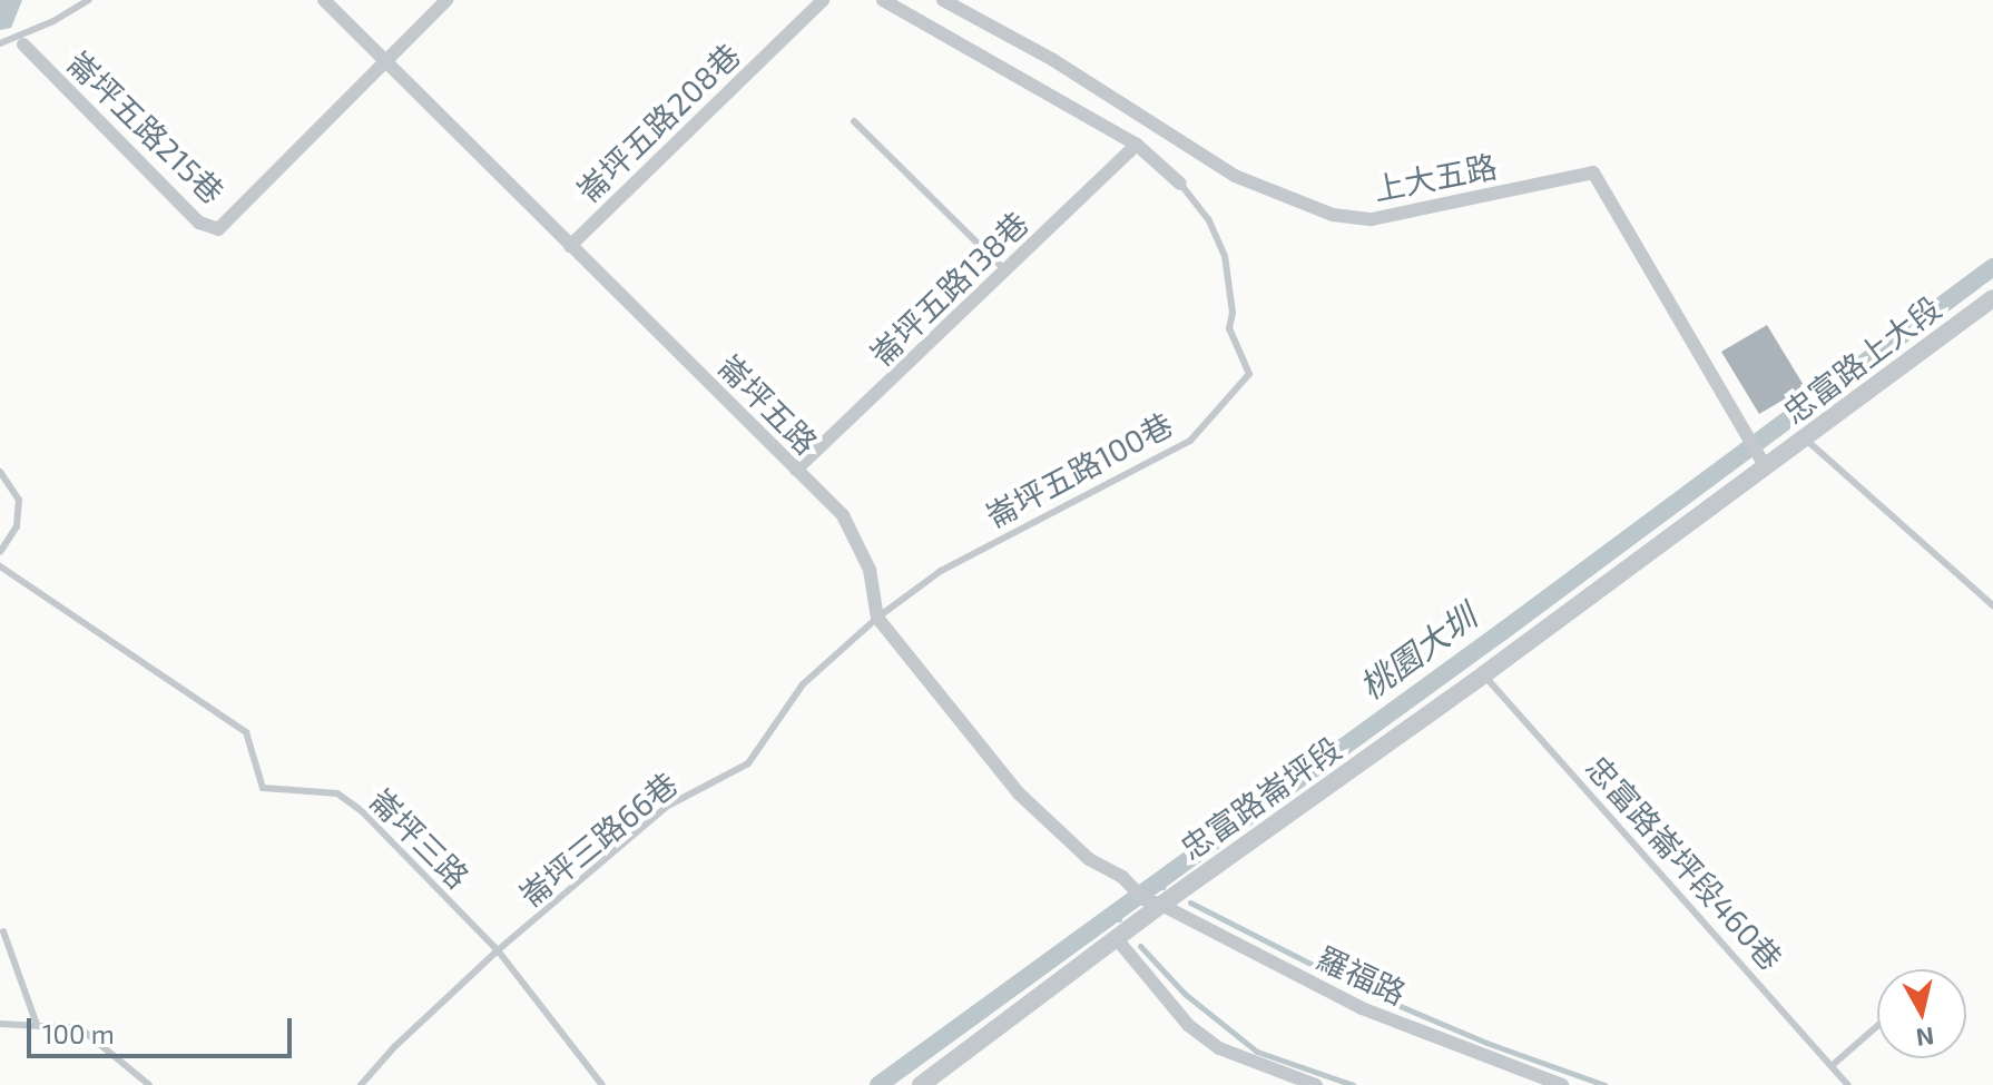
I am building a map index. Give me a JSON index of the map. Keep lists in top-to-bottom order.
{
  "streets": {
    "street": [
      "崙坪五路208巷",
      "崙坪五路215巷",
      "上大五路",
      "崙坪五路138巷",
      "忠富路上大段",
      "崙坪五路",
      "忠富路崙坪段",
      "羅福路"
    ],
    "lane": [
      "崙坪五路100巷",
      "崙坪三路",
      "崙坪三路66巷",
      "忠富路崙坪段460巷"
    ]
  },
  "crossings": [
    ["崙坪五路208巷", "崙坪五路"],
    ["崙坪五路215巷", "崙坪五路"],
    ["上大五路", "忠富路上大段"],
    ["上大五路", "忠富路崙坪段"],
    ["崙坪五路138巷", "崙坪五路"],
    ["忠富路上大段", "忠富路崙坪段"],
    ["崙坪五路", "崙坪五路100巷"],
    ["崙坪五路", "崙坪三路66巷"],
    ["崙坪五路", "羅福路"],
    ["崙坪五路100巷", "崙坪三路66巷"],
    ["忠富路崙坪段", "忠富路崙坪段460巷"],
    ["忠富路崙坪段", "羅福路"],
    ["崙坪三路", "崙坪三路66巷"]
  ],
  "water": ["桃園大圳"],
  "scale_bar": "100 m",
  "north": "bottom"
}
